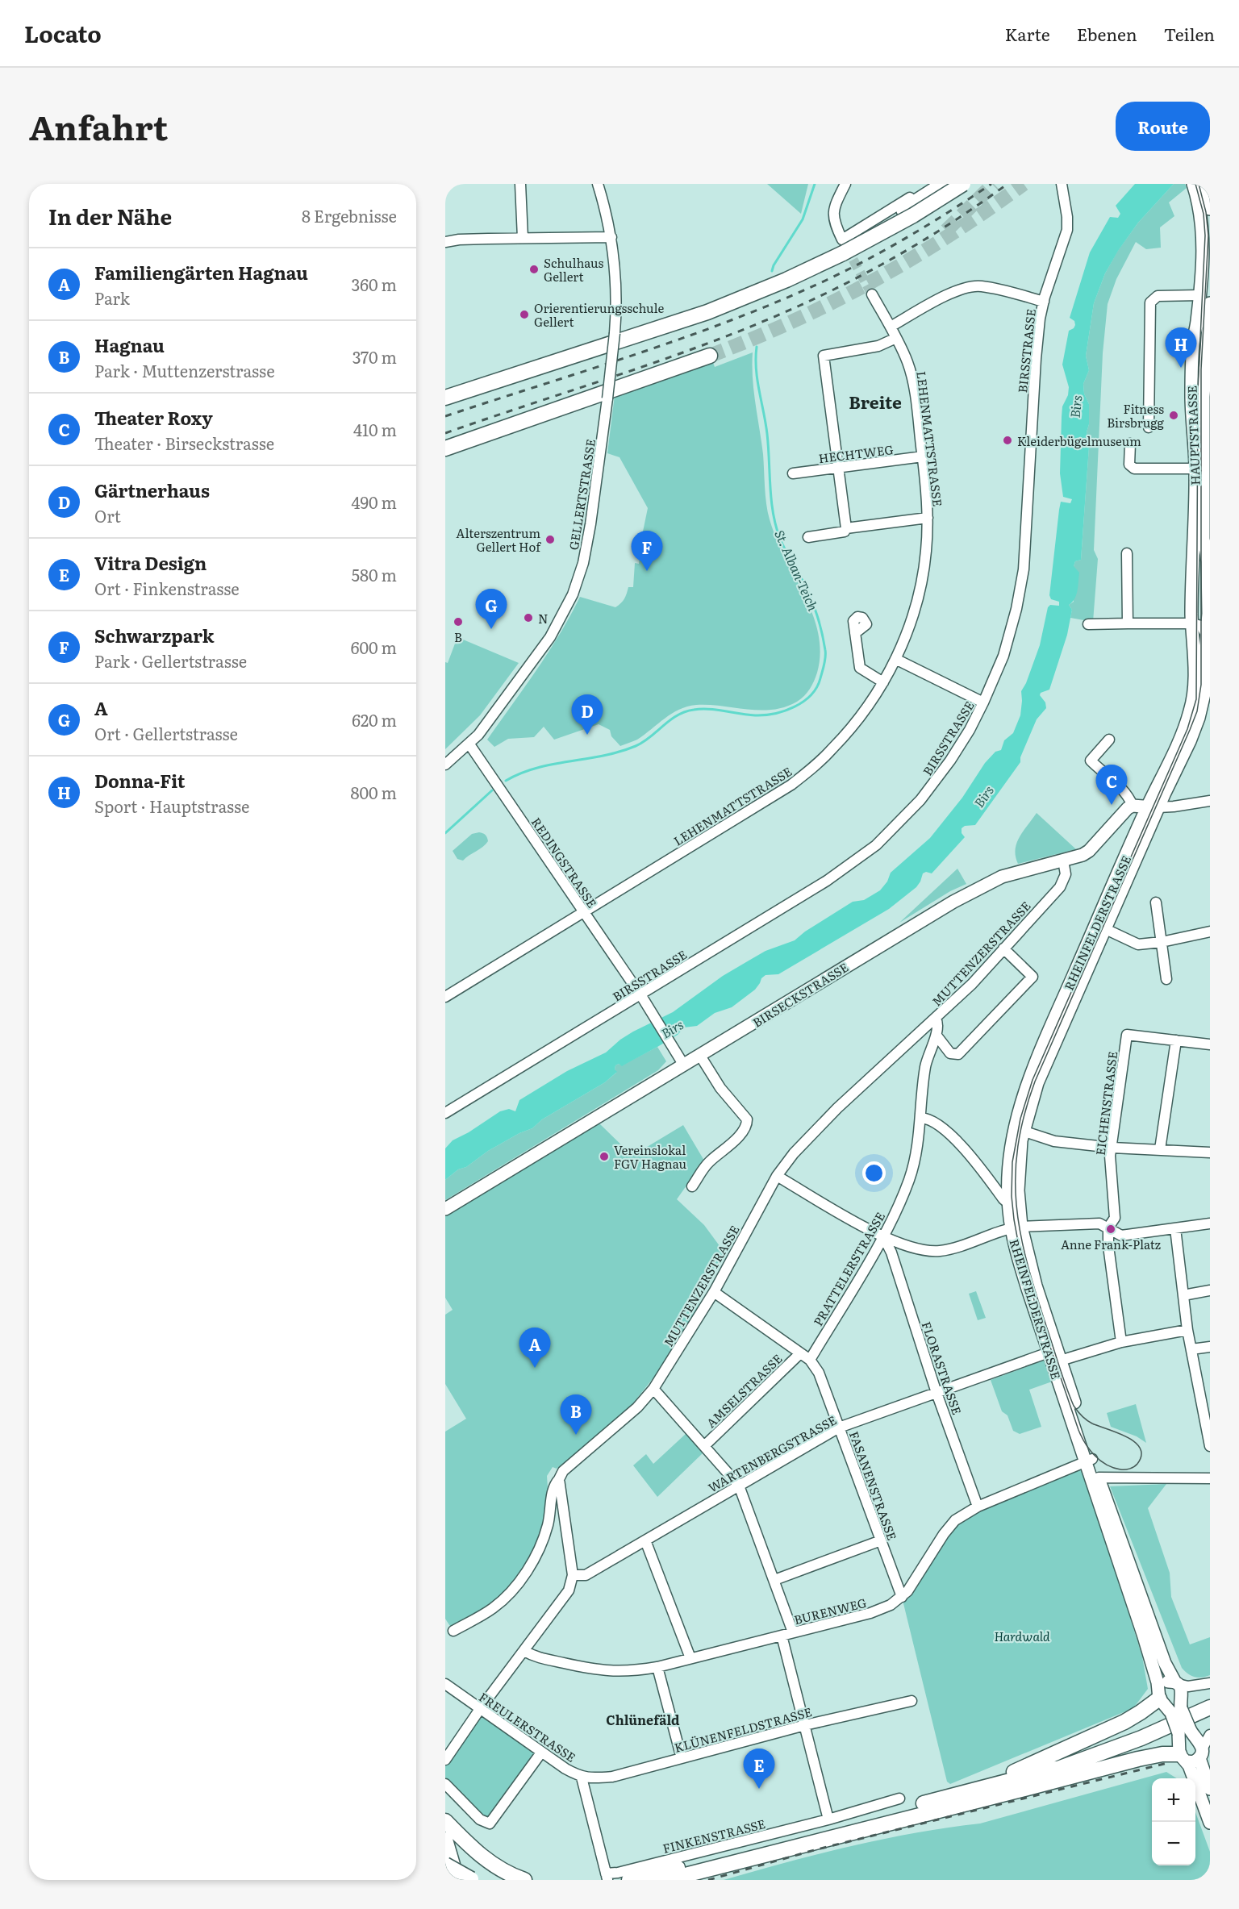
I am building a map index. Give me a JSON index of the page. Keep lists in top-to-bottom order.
{
  "streets": {
    "main road": ["HAUPTSTRASSE", "RHEINFELDERSTRASSE", "BIRSECKSTRASSE"],
    "street": [
      "BIRSSTRASSE",
      "LEHENMATTSTRASSE",
      "HECHTWEG",
      "GELLERTSTRASSE",
      "REDINGSTRASSE",
      "MUTTENZERSTRASSE",
      "EICHENSTRASSE",
      "PRATTELERSTRASSE",
      "FLORASTRASSE",
      "AMSELSTRASSE",
      "WARTENBERGSTRASSE",
      "FASANENSTRASSE",
      "BURENWEG",
      "FREULERSTRASSE",
      "KLÜNENFELDSTRASSE",
      "FINKENSTRASSE"
    ]
  },
  "crossings": [
    ["BIRSSTRASSE", "REDINGSTRASSE"],
    ["HAUPTSTRASSE", "RHEINFELDERSTRASSE"],
    ["LEHENMATTSTRASSE", "HECHTWEG"],
    ["LEHENMATTSTRASSE", "REDINGSTRASSE"],
    ["GELLERTSTRASSE", "REDINGSTRASSE"],
    ["REDINGSTRASSE", "BIRSECKSTRASSE"],
    ["RHEINFELDERSTRASSE", "WARTENBERGSTRASSE"],
    ["RHEINFELDERSTRASSE", "BURENWEG"],
    ["MUTTENZERSTRASSE", "BIRSECKSTRASSE"],
    ["MUTTENZERSTRASSE", "PRATTELERSTRASSE"],
    ["EICHENSTRASSE", "WARTENBERGSTRASSE"],
    ["PRATTELERSTRASSE", "FLORASTRASSE"],
    ["PRATTELERSTRASSE", "FASANENSTRASSE"],
    ["FLORASTRASSE", "WARTENBERGSTRASSE"],
    ["FLORASTRASSE", "BURENWEG"],
    ["WARTENBERGSTRASSE", "FASANENSTRASSE"],
    ["FASANENSTRASSE", "BURENWEG"],
    ["FREULERSTRASSE", "KLÜNENFELDSTRASSE"],
    ["FREULERSTRASSE", "FINKENSTRASSE"]
  ],
  "districts": ["Breite", "Chlünefäld"],
  "water": ["Birs", "St. Alban-Teich"],
  "parks": ["Hardwald"],
  "places": [
    "Schulhaus Gellert",
    "Orierentierungsschule Gellert",
    "Fitness Birsbrugg",
    "Kleiderbügelmuseum",
    "Alterszentrum Gellert Hof",
    "N",
    "B",
    "Vereinslokal FGV Hagnau",
    "Anne Frank-Platz"
  ],
  "page": {
    "header": "Locato",
    "nav": ["Karte", "Ebenen", "Teilen"],
    "title": "Anfahrt",
    "buttons": "Route",
    "heading": ["In der Nähe", "8 Ergebnisse"],
    "list": [
      {
        "mark": "A",
        "name": "Familiengärten Hagnau",
        "note": "Park",
        "value": "360 m"
      },
      {
        "mark": "B",
        "name": "Hagnau",
        "note": "Park · Muttenzerstrasse",
        "value": "370 m"
      },
      {
        "mark": "C",
        "name": "Theater Roxy",
        "note": "Theater · Birseckstrasse",
        "value": "410 m"
      },
      {
        "mark": "D",
        "name": "Gärtnerhaus",
        "note": "Ort",
        "value": "490 m"
      },
      {
        "mark": "E",
        "name": "Vitra Design",
        "note": "Ort · Finkenstrasse",
        "value": "580 m"
      },
      {
        "mark": "F",
        "name": "Schwarzpark",
        "note": "Park · Gellertstrasse",
        "value": "600 m"
      },
      {
        "mark": "G",
        "name": "A",
        "note": "Ort · Gellertstrasse",
        "value": "620 m"
      },
      {
        "mark": "H",
        "name": "Donna-Fit",
        "note": "Sport · Hauptstrasse",
        "value": "800 m"
      }
    ],
    "pins": [
      "H",
      "F",
      "G",
      "D",
      "C",
      "A",
      "B",
      "E"
    ],
    "map_buttons": ["+", "−"]
  }
}
